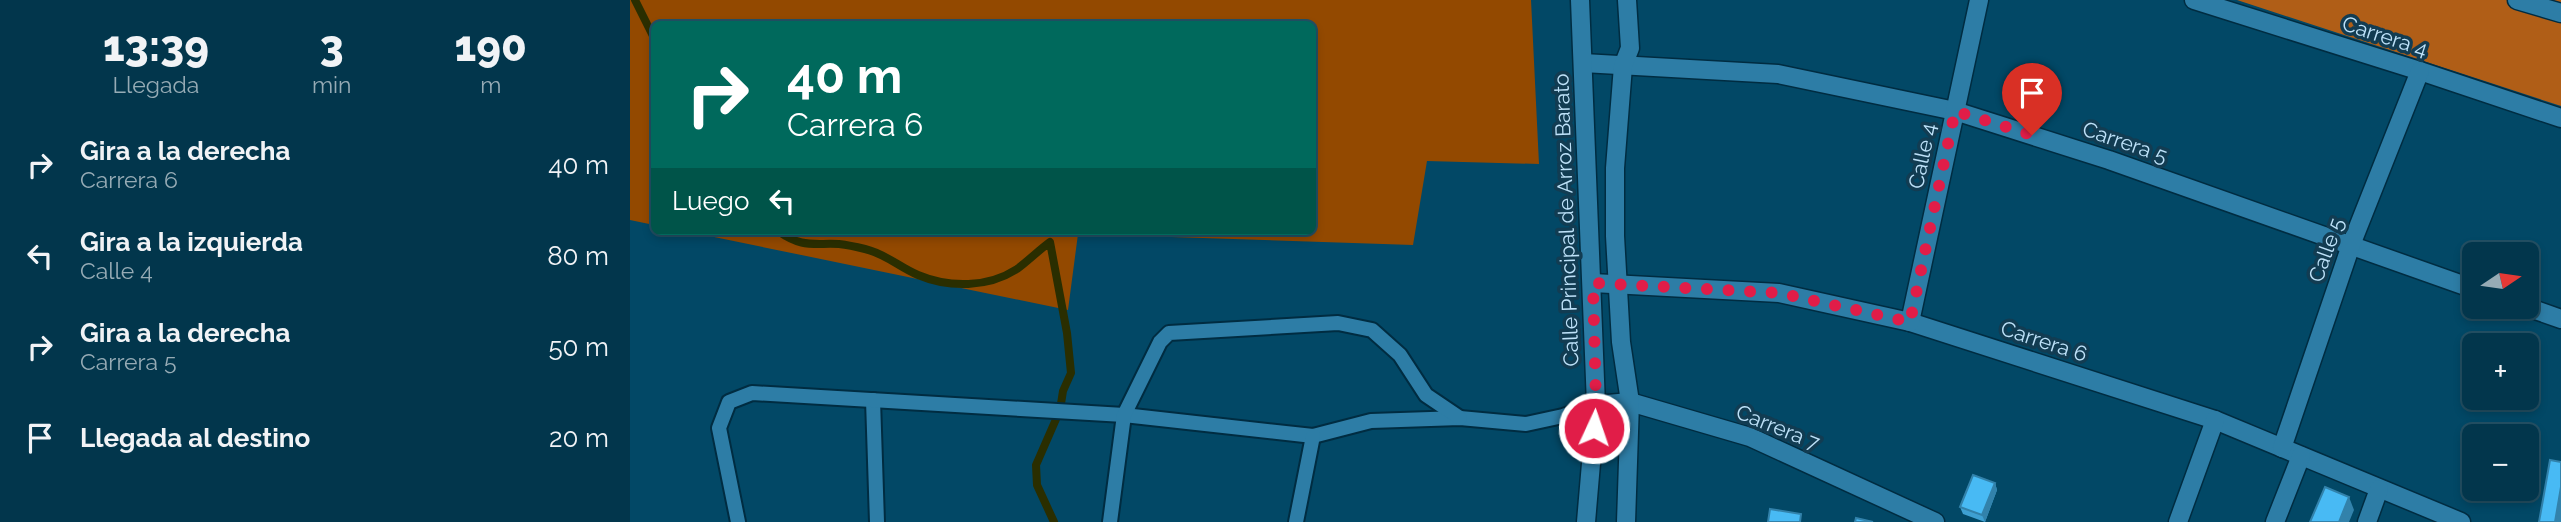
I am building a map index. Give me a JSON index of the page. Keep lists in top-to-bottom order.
{
  "streets": {
    "street": [
      "Carrera 4",
      "Carrera 5",
      "Calle 4",
      "Calle Principal de Arroz Barato",
      "Calle 5",
      "Carrera 6",
      "Carrera 7"
    ]
  },
  "crossings": [
    ["Carrera 4", "Calle 5"],
    ["Carrera 5", "Calle 4"],
    ["Carrera 5", "Calle Principal de Arroz Barato"],
    ["Carrera 5", "Calle 5"],
    ["Calle 4", "Carrera 6"],
    ["Calle Principal de Arroz Barato", "Carrera 6"],
    ["Calle Principal de Arroz Barato", "Carrera 7"],
    ["Calle 5", "Carrera 6"]
  ],
  "north": "right",
  "page": {
    "eta": [
      "13:39",
      "Llegada",
      "3",
      "min",
      "190",
      "m"
    ],
    "turn": ["40 m", "Carrera 6"],
    "list": [
      {
        "name": "Gira a la derecha",
        "note": "Carrera 6",
        "value": "40 m"
      },
      {
        "name": "Gira a la izquierda",
        "note": "Calle 4",
        "value": "80 m"
      },
      {
        "name": "Gira a la derecha",
        "note": "Carrera 5",
        "value": "50 m"
      },
      {
        "name": "Llegada al destino",
        "value": "20 m"
      }
    ],
    "then": "Luego",
    "map_buttons": ["+", "−"]
  }
}
